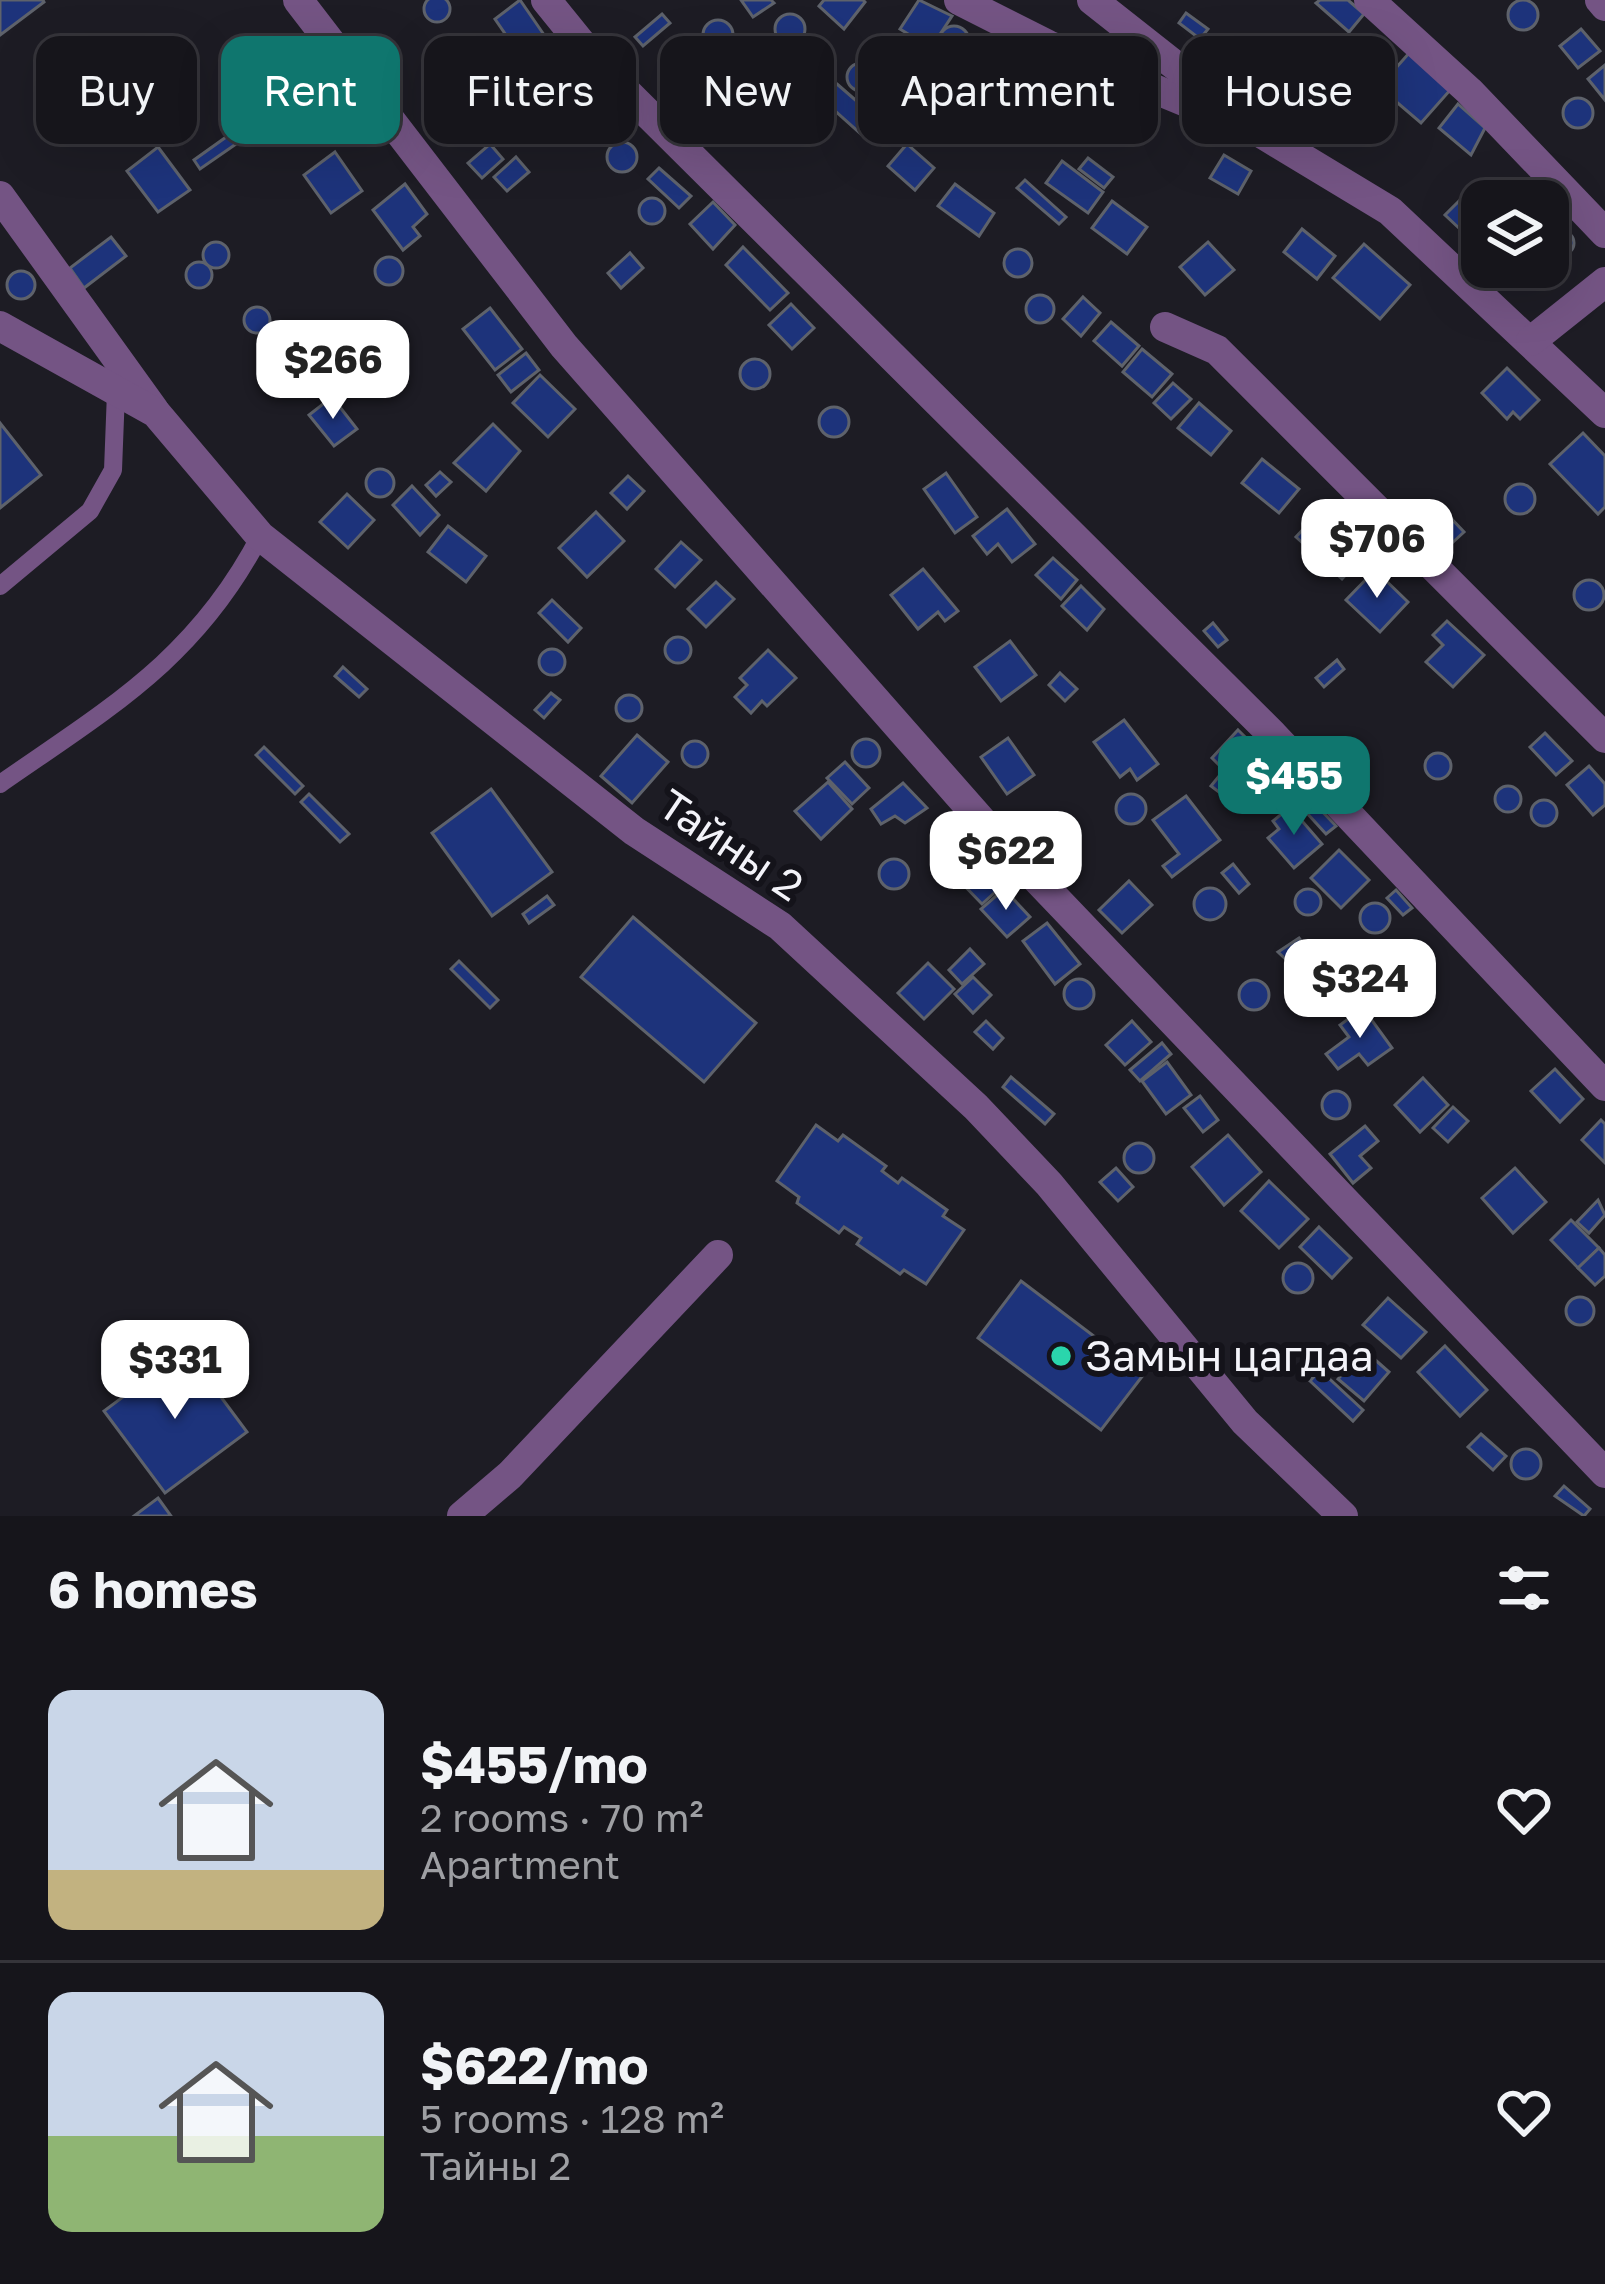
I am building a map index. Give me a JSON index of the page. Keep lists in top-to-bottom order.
{
  "streets": {
    "street": ["Тайны 2"]
  },
  "places": ["Замын цагдаа"],
  "page": {
    "chip": [
      "Buy",
      "Rent",
      "Filters",
      "New",
      "Apartment",
      "House"
    ],
    "price": [
      "$266",
      "$706",
      "$455",
      "$622",
      "$324",
      "$331"
    ],
    "heading": "6 homes",
    "list": [
      {
        "name": "$455/mo",
        "note": "2 rooms · 70 m² · Apartment"
      },
      {
        "name": "$622/mo",
        "note": "5 rooms · 128 m² · Тайны 2"
      }
    ]
  }
}
